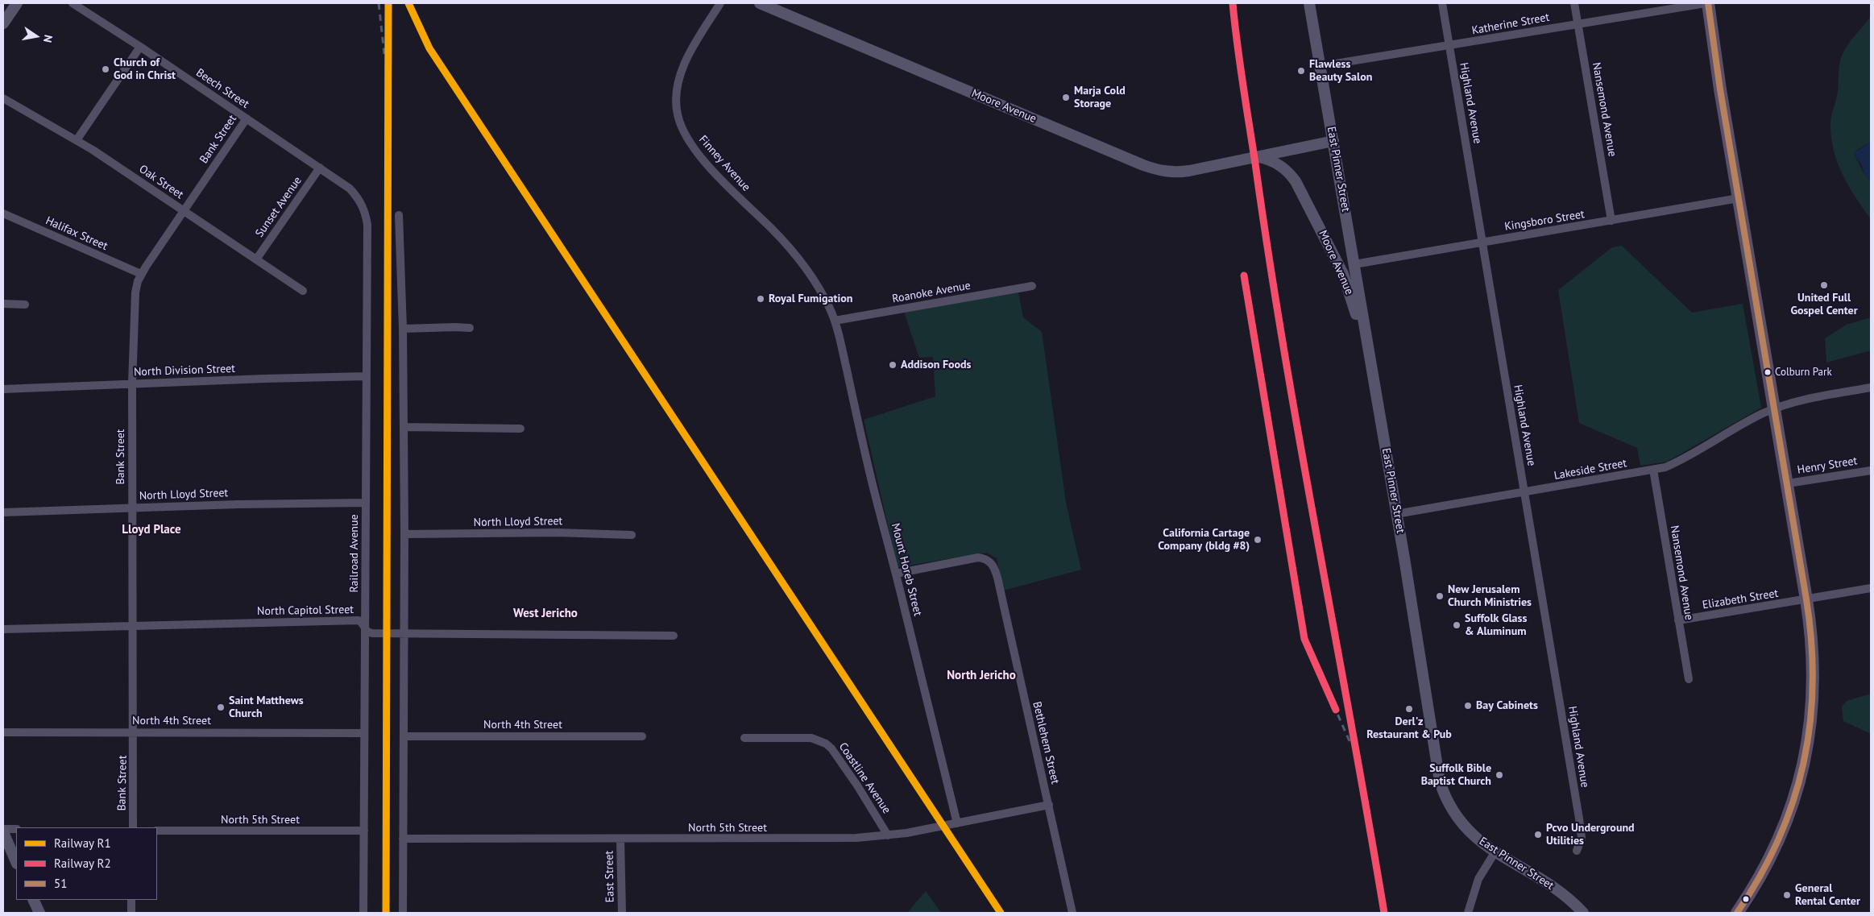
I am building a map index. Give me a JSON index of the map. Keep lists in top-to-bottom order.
{
  "streets": {
    "main road": ["Moore Avenue", "East Pinner Street"],
    "street": [
      "Katherine Street",
      "Beech Street",
      "Highland Avenue",
      "Nansemond Avenue",
      "Bank Street",
      "Finney Avenue",
      "Oak Street",
      "Sunset Avenue",
      "Kingsboro Street",
      "Halifax Street",
      "Roanoke Avenue",
      "North Division Street",
      "Henry Street",
      "Lakeside Street",
      "North Lloyd Street",
      "Railroad Avenue",
      "Mount Horeb Street",
      "Elizabeth Street",
      "North Capitol Street",
      "North 4th Street",
      "Bethlehem Street",
      "Coastline Avenue",
      "North 5th Street",
      "East Street"
    ]
  },
  "crossings": [
    ["Katherine Street", "Highland Avenue"],
    ["Katherine Street", "Nansemond Avenue"],
    ["Katherine Street", "East Pinner Street"],
    ["Beech Street", "Bank Street"],
    ["Beech Street", "Sunset Avenue"],
    ["Beech Street", "Railroad Avenue"],
    ["Highland Avenue", "Kingsboro Street"],
    ["Highland Avenue", "Lakeside Street"],
    ["Moore Avenue", "East Pinner Street"],
    ["Nansemond Avenue", "Kingsboro Street"],
    ["Nansemond Avenue", "Lakeside Street"],
    ["Nansemond Avenue", "Elizabeth Street"],
    ["Bank Street", "Oak Street"],
    ["Bank Street", "Halifax Street"],
    ["Bank Street", "North Division Street"],
    ["Bank Street", "North Lloyd Street"],
    ["Bank Street", "North Capitol Street"],
    ["Bank Street", "North 4th Street"],
    ["Finney Avenue", "Roanoke Avenue"],
    ["Finney Avenue", "Mount Horeb Street"],
    ["East Pinner Street", "Kingsboro Street"],
    ["East Pinner Street", "Lakeside Street"],
    ["Oak Street", "Sunset Avenue"],
    ["Roanoke Avenue", "Mount Horeb Street"],
    ["North Division Street", "Railroad Avenue"],
    ["North Lloyd Street", "Railroad Avenue"],
    ["Railroad Avenue", "North Capitol Street"],
    ["Railroad Avenue", "North 4th Street"],
    ["Railroad Avenue", "North 5th Street"],
    ["Mount Horeb Street", "Bethlehem Street"],
    ["Mount Horeb Street", "North 5th Street"],
    ["Bethlehem Street", "North 5th Street"],
    ["Coastline Avenue", "North 5th Street"],
    ["North 5th Street", "East Street"]
  ],
  "districts": ["Lloyd Place", "West Jericho", "North Jericho"],
  "places": [
    "Church of God in Christ",
    "Flawless Beauty Salon",
    "Marja Cold Storage",
    "United Full Gospel Center",
    "Royal Fumigation",
    "Addison Foods",
    "Colburn Park",
    "California Cartage Company (bldg #8)",
    "New Jerusalem Church Ministries",
    "Suffolk Glass & Aluminum",
    "Bay Cabinets",
    "Saint Matthews Church",
    "Derl'z Restaurant & Pub",
    "Suffolk Bible Baptist Church",
    "Pcvo Underground Utilities",
    "General Rental Center"
  ],
  "lines": ["rail line R1", "rail line R2", "transit line 51"],
  "legend": ["Railway R1", "Railway R2", "51"],
  "north": "right"
}
